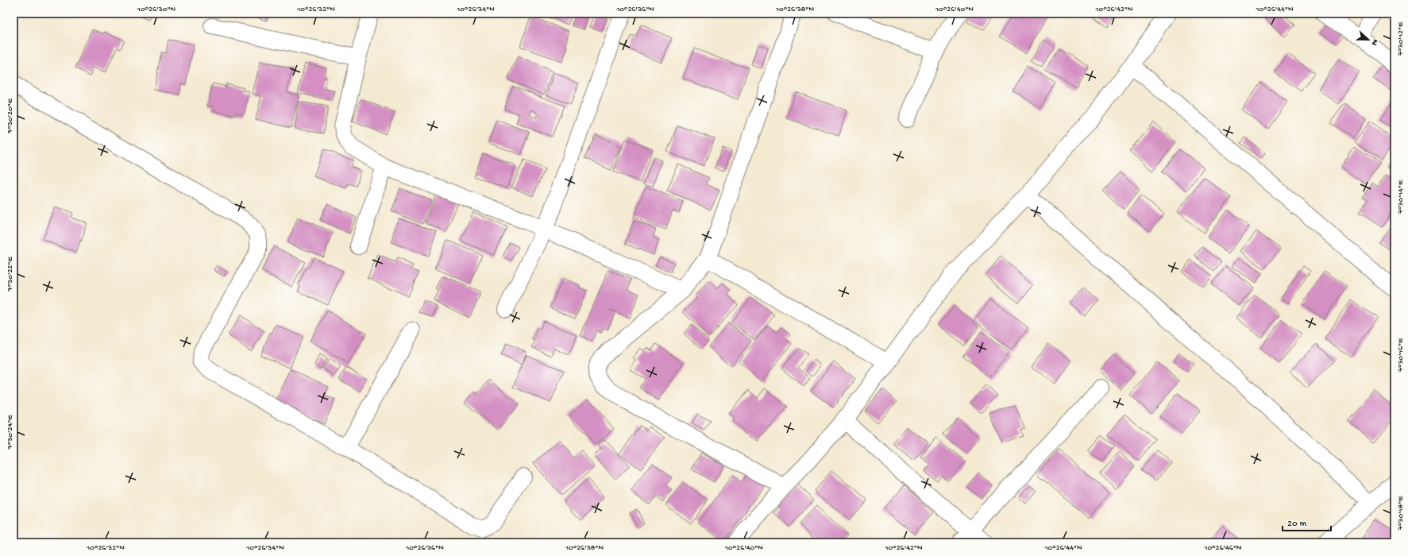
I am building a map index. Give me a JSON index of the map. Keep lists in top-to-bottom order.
{
  "scale_bar": "20 m",
  "north": "right",
  "coordinates": [
    "10°26'30\"N",
    "10°26'32\"N",
    "10°26'34\"N",
    "10°26'36\"N",
    "10°26'38\"N",
    "10°26'40\"N",
    "10°26'42\"N",
    "10°26'44\"N",
    "7°30'12\"E",
    "7°30'20\"E",
    "7°30'14\"E",
    "7°30'22\"E",
    "7°30'16\"E",
    "7°30'24\"E",
    "7°30'18\"E",
    "10°26'46\"N"
  ]
}
